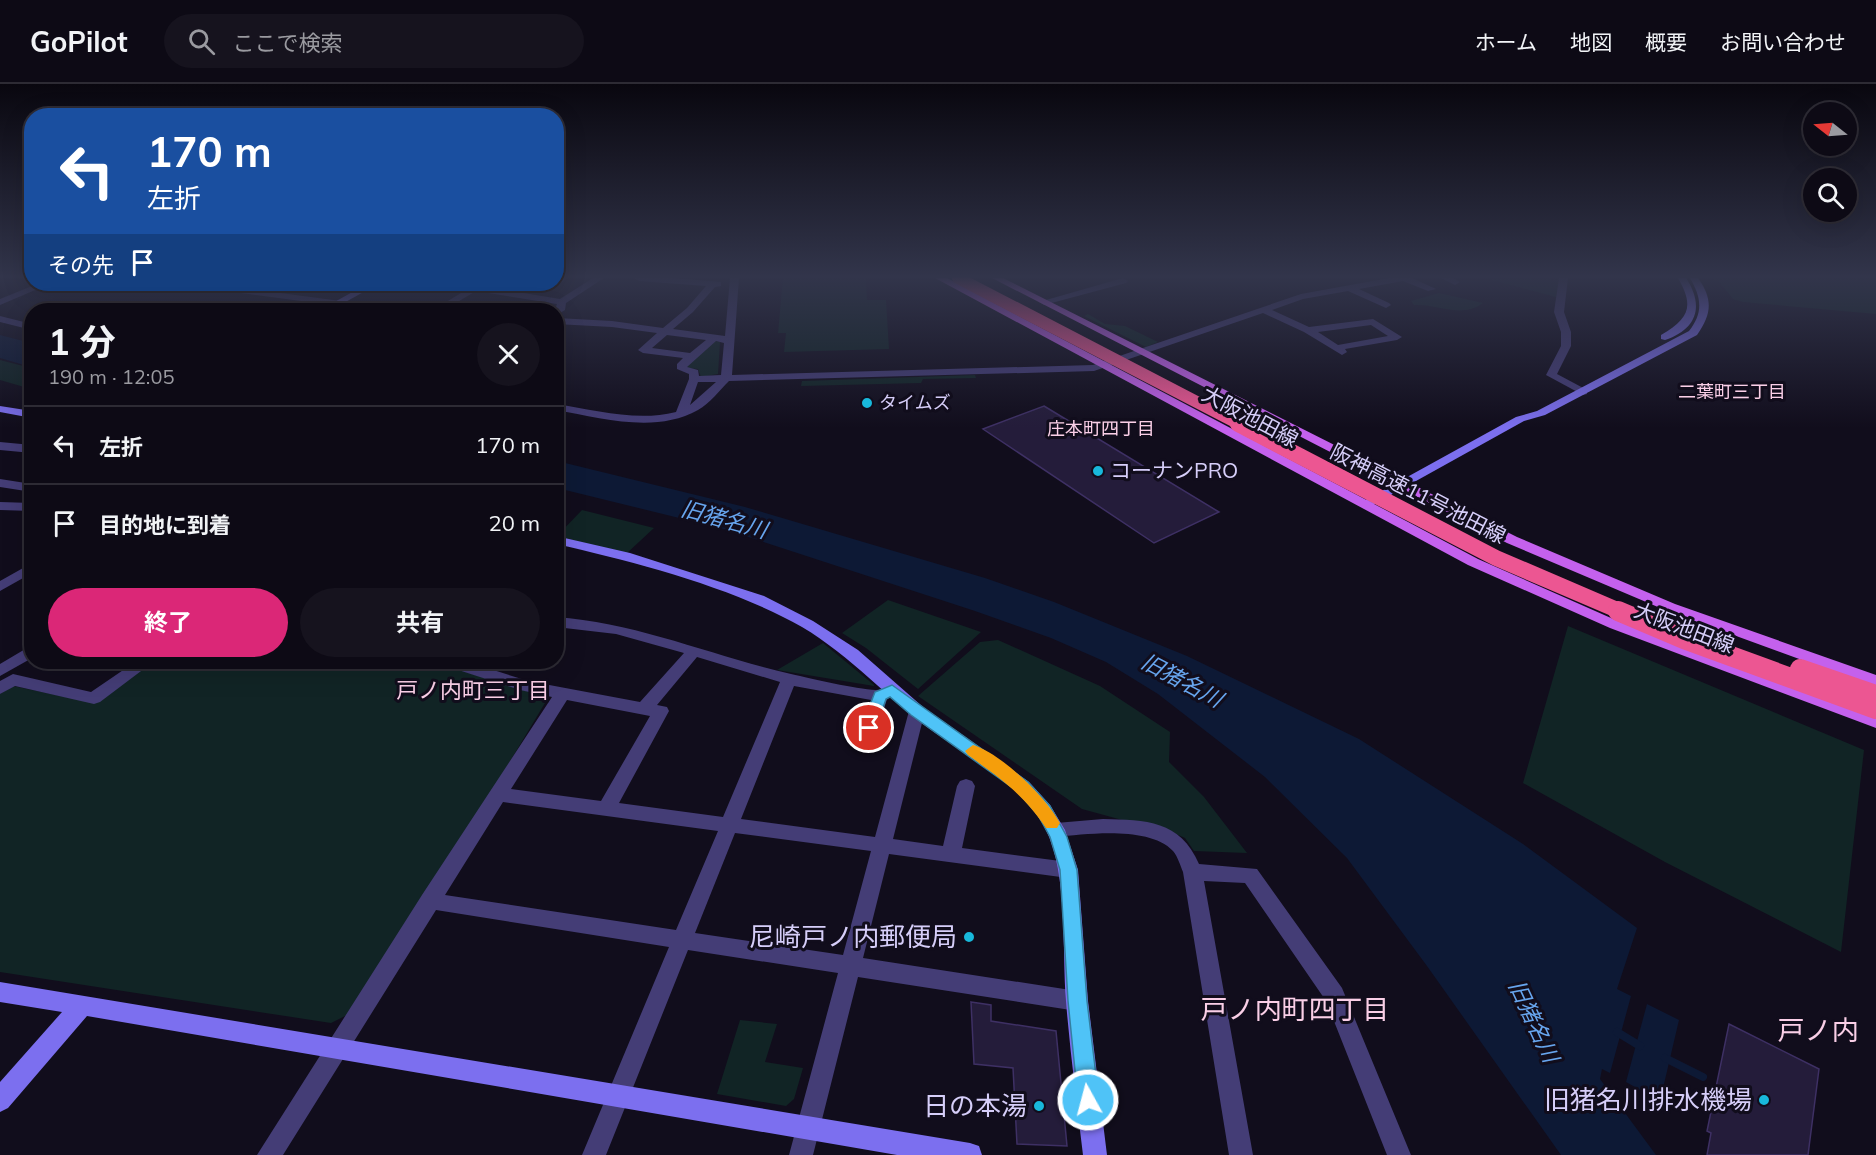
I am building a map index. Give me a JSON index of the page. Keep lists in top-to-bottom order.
{
  "streets": {
    "highway": ["阪神高速11号池田線"],
    "main road": ["大阪池田線"]
  },
  "crossings": [
    ["大阪池田線", "阪神高速11号池田線"]
  ],
  "districts": [
    "二葉町三丁目",
    "庄本町四丁目",
    "戸ノ内町三丁目",
    "戸ノ内町四丁目",
    "戸ノ内"
  ],
  "water": ["旧猪名川"],
  "places": [
    "タイムズ",
    "コーナンPRO",
    "尼崎戸ノ内郵便局",
    "旧猪名川排水機場",
    "日の本湯"
  ],
  "north": "left",
  "page": {
    "header": "GoPilot",
    "search": "ここで検索",
    "nav": [
      "ホーム",
      "地図",
      "概要",
      "お問い合わせ"
    ],
    "turn": ["170 m", "左折"],
    "then": "その先",
    "heading": ["1 分", "190 m · 12:05"],
    "list": [
      {
        "name": "左折",
        "value": "170 m"
      },
      {
        "name": "目的地に到着",
        "value": "20 m"
      }
    ],
    "buttons": ["終了", "共有"]
  }
}
